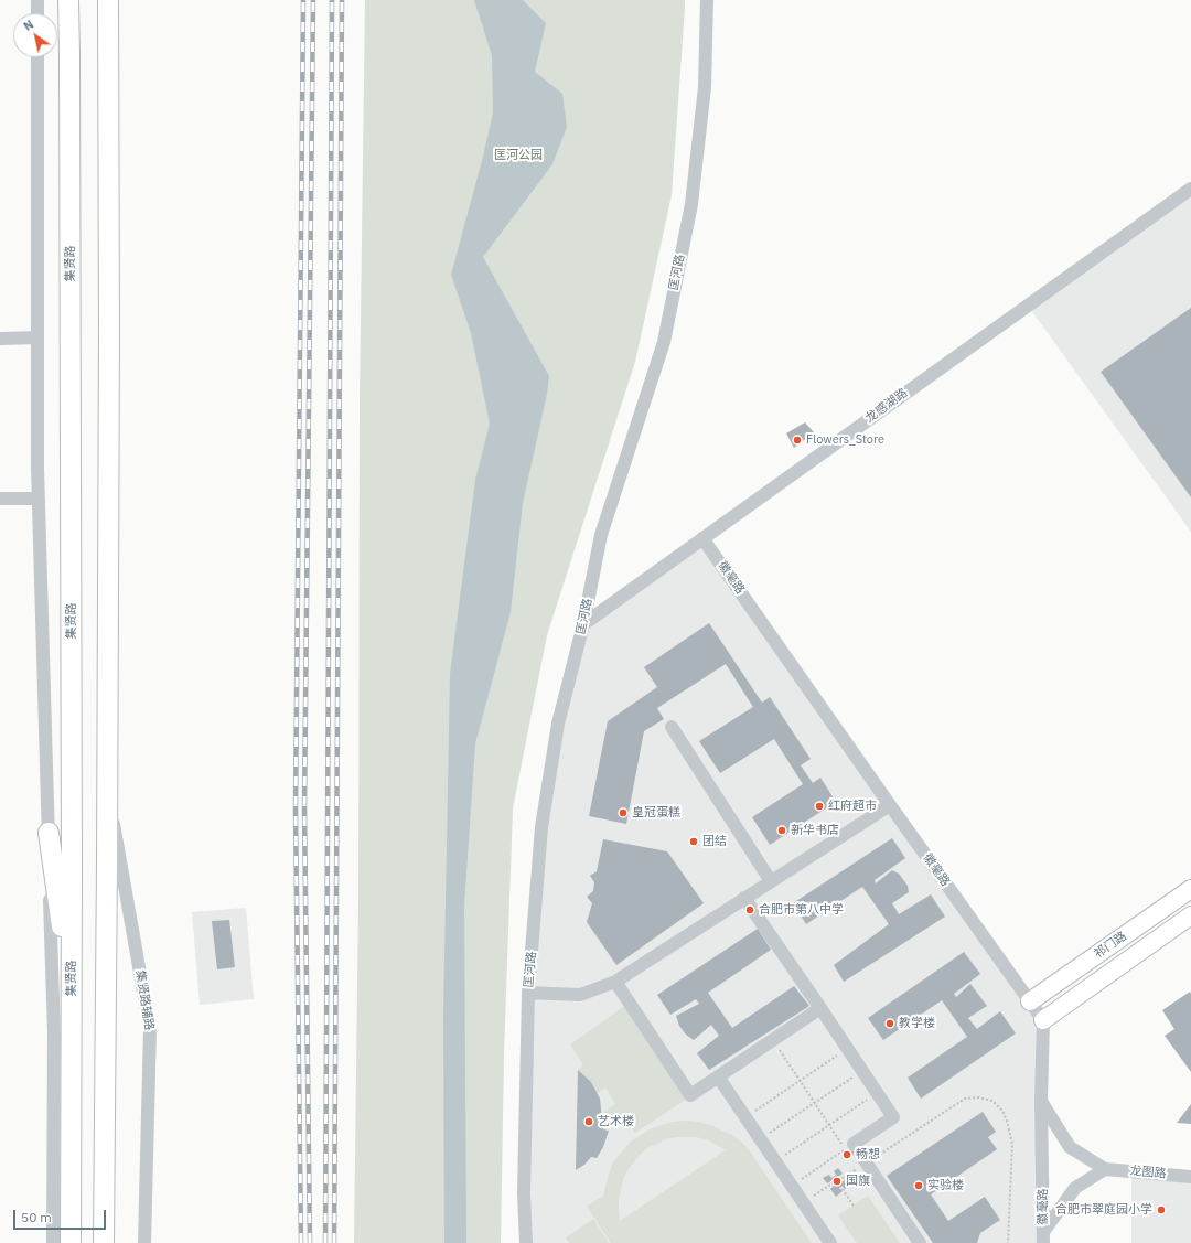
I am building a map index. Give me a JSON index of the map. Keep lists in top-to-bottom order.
{
  "streets": {
    "highway": ["集贤路"],
    "main road": ["祁门路"],
    "street": [
      "匡河路",
      "龙感湖路",
      "徽毫路",
      "集贤路辅路",
      "龙图路"
    ]
  },
  "crossings": [
    ["匡河路", "龙感湖路"],
    ["龙感湖路", "徽毫路"],
    ["徽毫路", "祁门路"]
  ],
  "parks": ["匡河公园"],
  "places": [
    "Flowers_Store",
    "红府超市",
    "皇冠蛋糕",
    "新华书店",
    "团结",
    "合肥市第八中学",
    "教学楼",
    "艺术楼",
    "畅想",
    "国旗",
    "实验楼",
    "合肥市翠庭园小学"
  ],
  "scale_bar": "50 m",
  "north": "top left"
}
